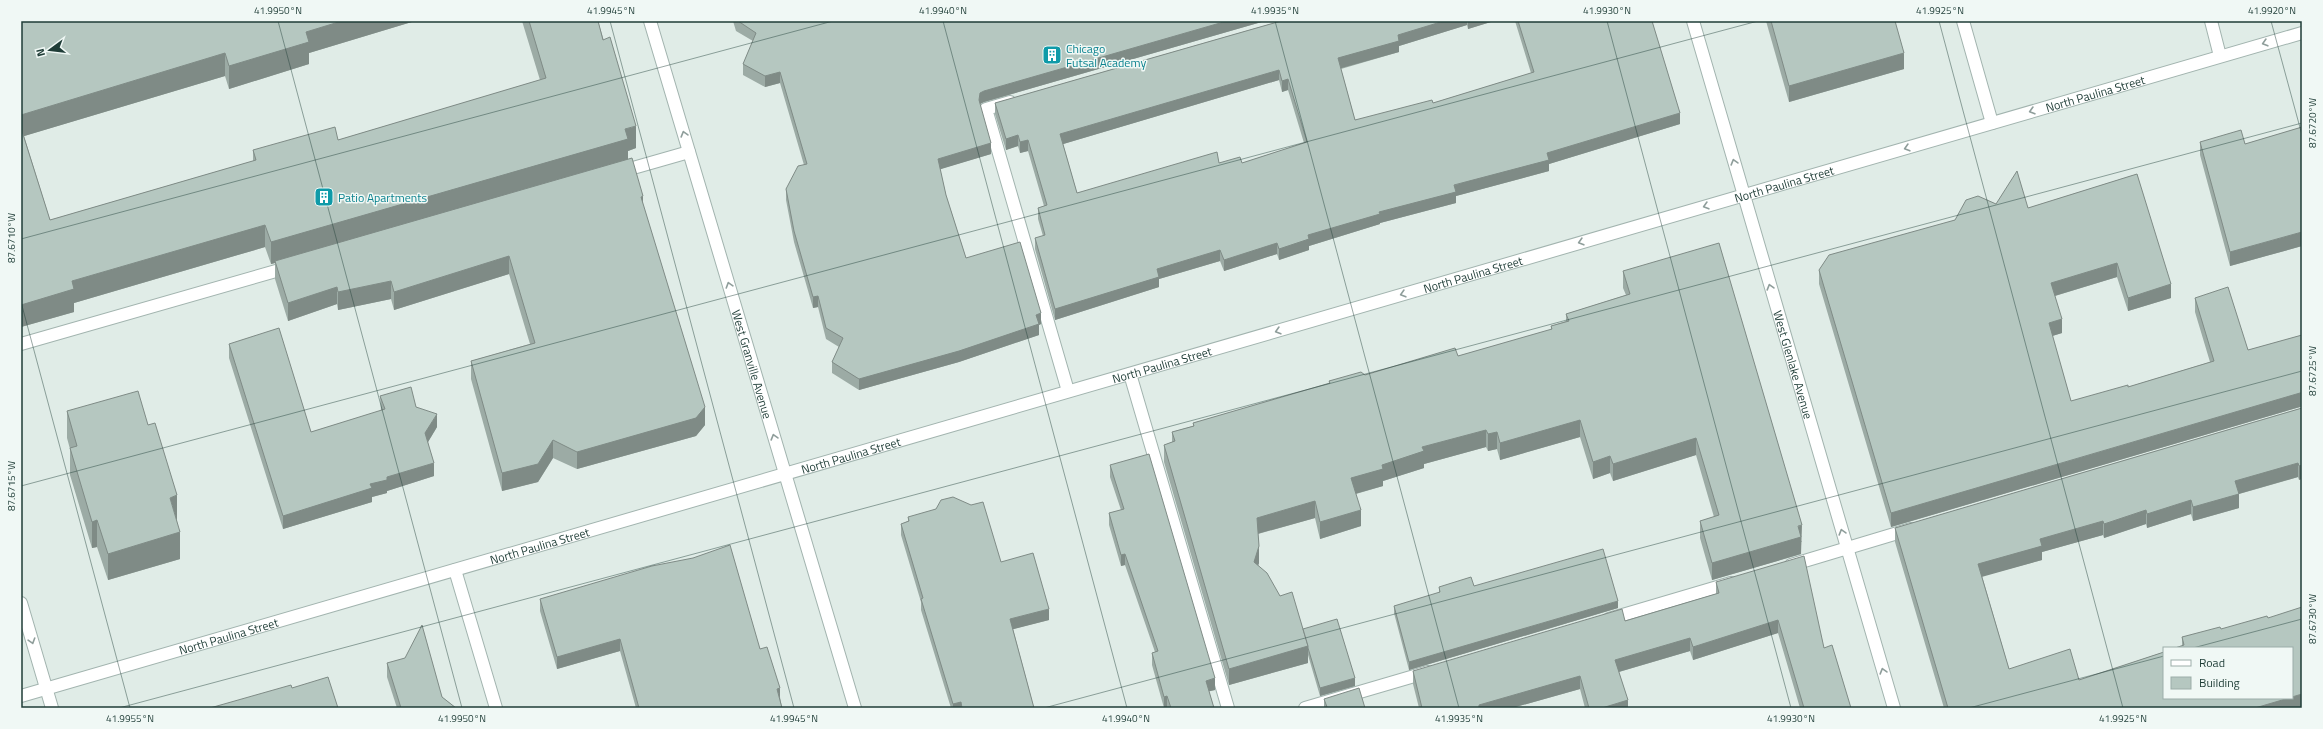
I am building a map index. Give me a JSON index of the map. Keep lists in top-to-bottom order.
{
  "streets": {
    "street": ["North Paulina Street", "West Granville Avenue", "West Glenlake Avenue"]
  },
  "crossings": [
    ["North Paulina Street", "West Granville Avenue"],
    ["North Paulina Street", "West Glenlake Avenue"]
  ],
  "one_way": ["North Paulina Street", "West Granville Avenue", "West Glenlake Avenue"],
  "places": {
    "building": ["Chicago Futsal Academy", "Patio Apartments"]
  },
  "legend": ["Road", "Building"],
  "north": "left",
  "coordinates": [
    "41.9950°N",
    "41.9945°N",
    "41.9940°N",
    "41.9935°N",
    "41.9930°N",
    "41.9925°N",
    "41.9920°N",
    "87.6720°W",
    "87.6710°W",
    "87.6725°W",
    "87.6715°W",
    "87.6730°W",
    "41.9955°N"
  ]
}
